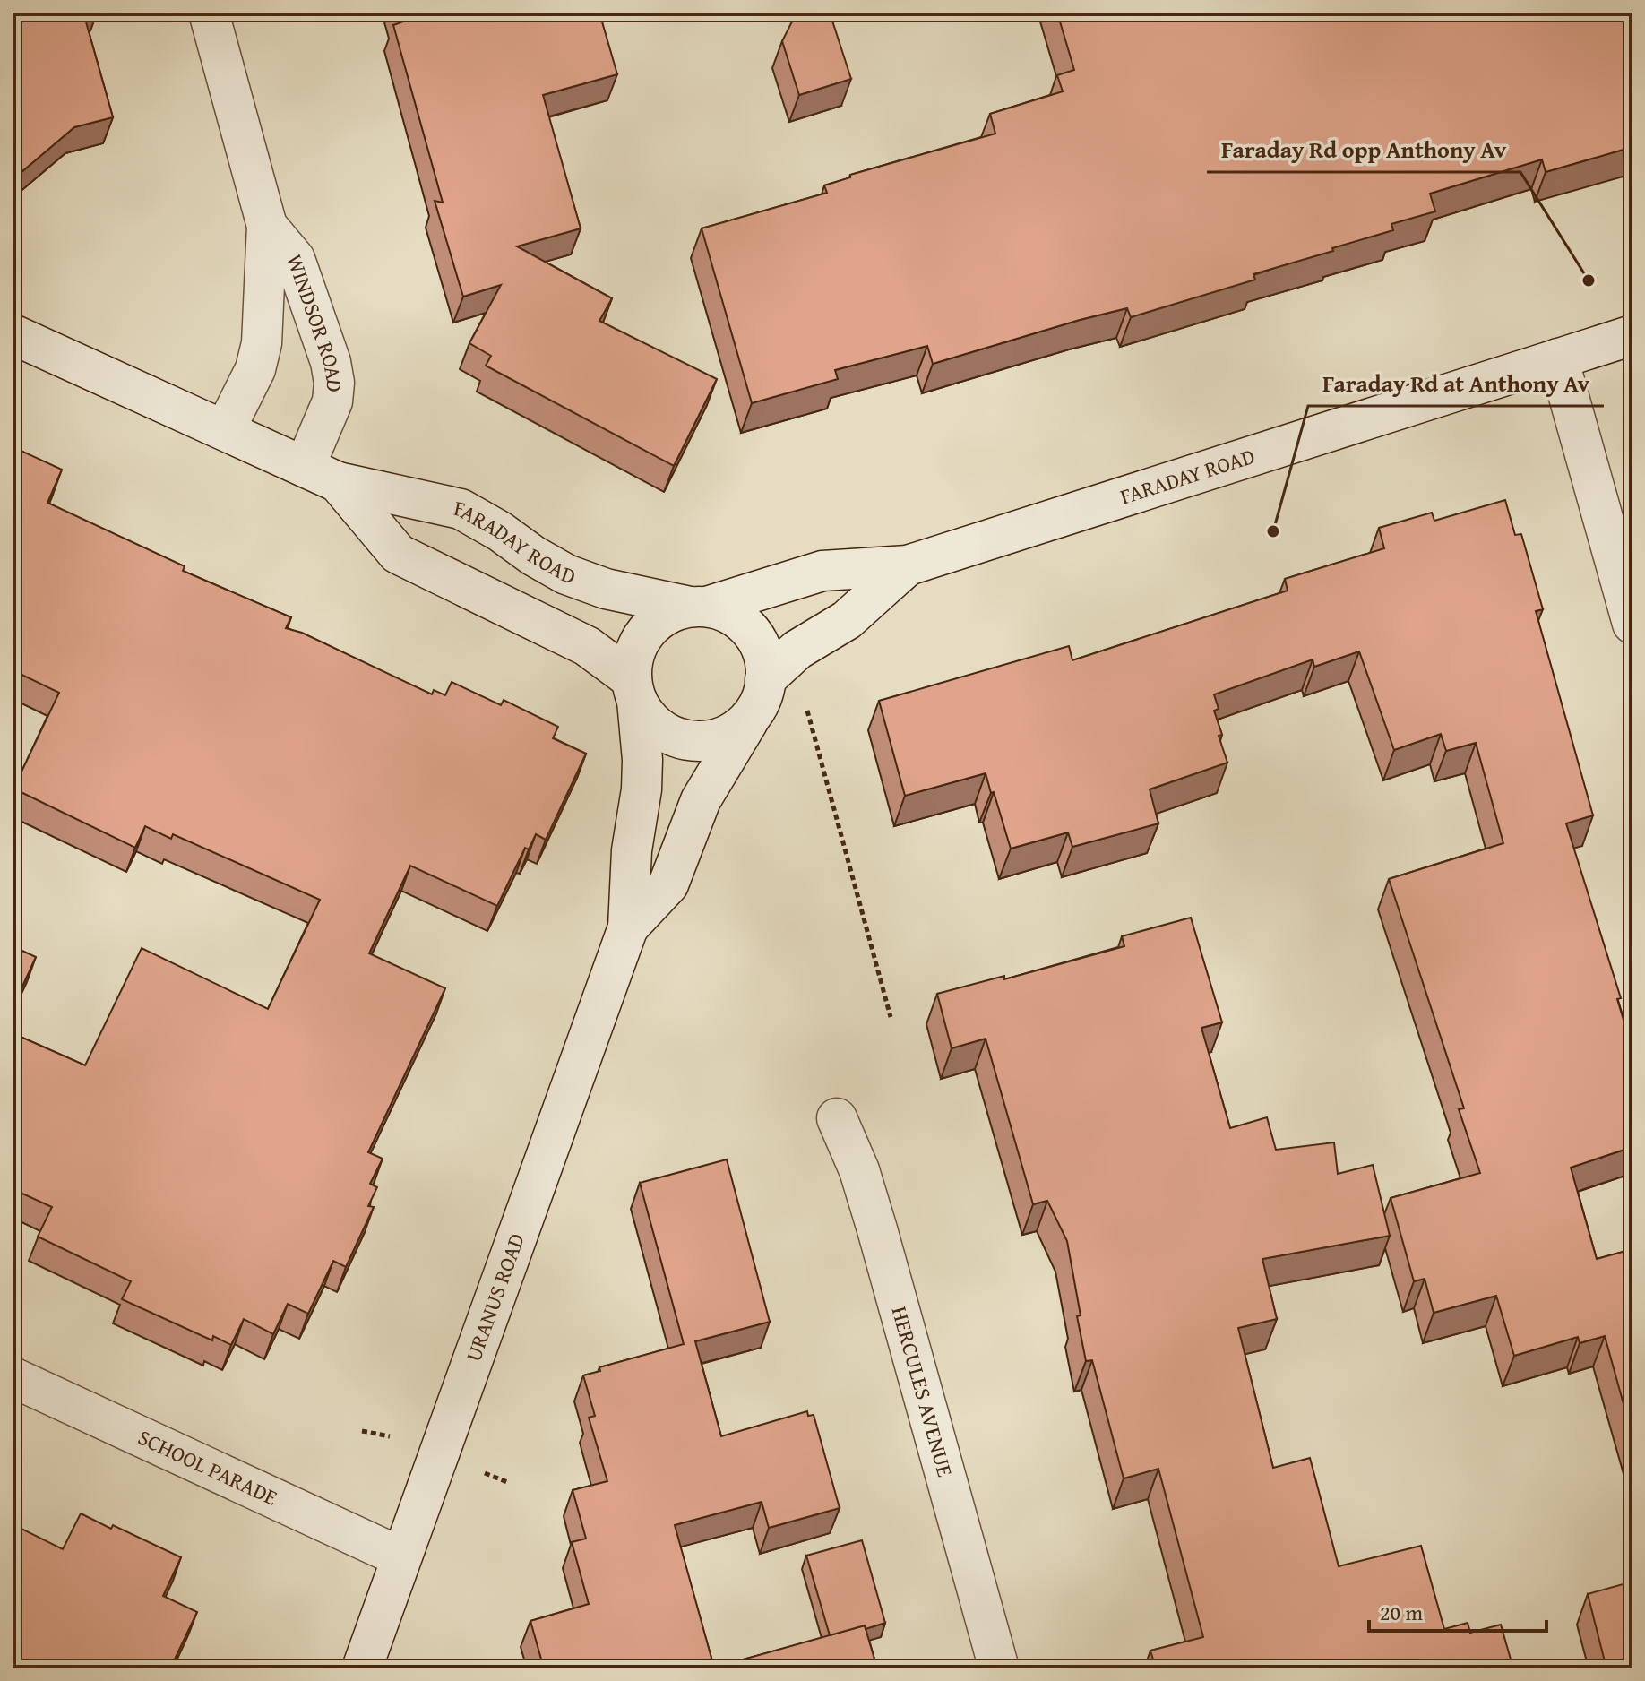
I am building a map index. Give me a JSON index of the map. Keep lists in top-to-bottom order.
{
  "streets": {
    "main road": [
      "WINDSOR ROAD",
      "FARADAY ROAD",
      "URANUS ROAD",
      "HERCULES AVENUE",
      "SCHOOL PARADE"
    ]
  },
  "crossings": [
    ["WINDSOR ROAD", "FARADAY ROAD"],
    ["FARADAY ROAD", "URANUS ROAD"],
    ["URANUS ROAD", "SCHOOL PARADE"]
  ],
  "places": ["Faraday Rd opp Anthony Av", "Faraday Rd at Anthony Av"],
  "scale_bar": "20 m"
}
